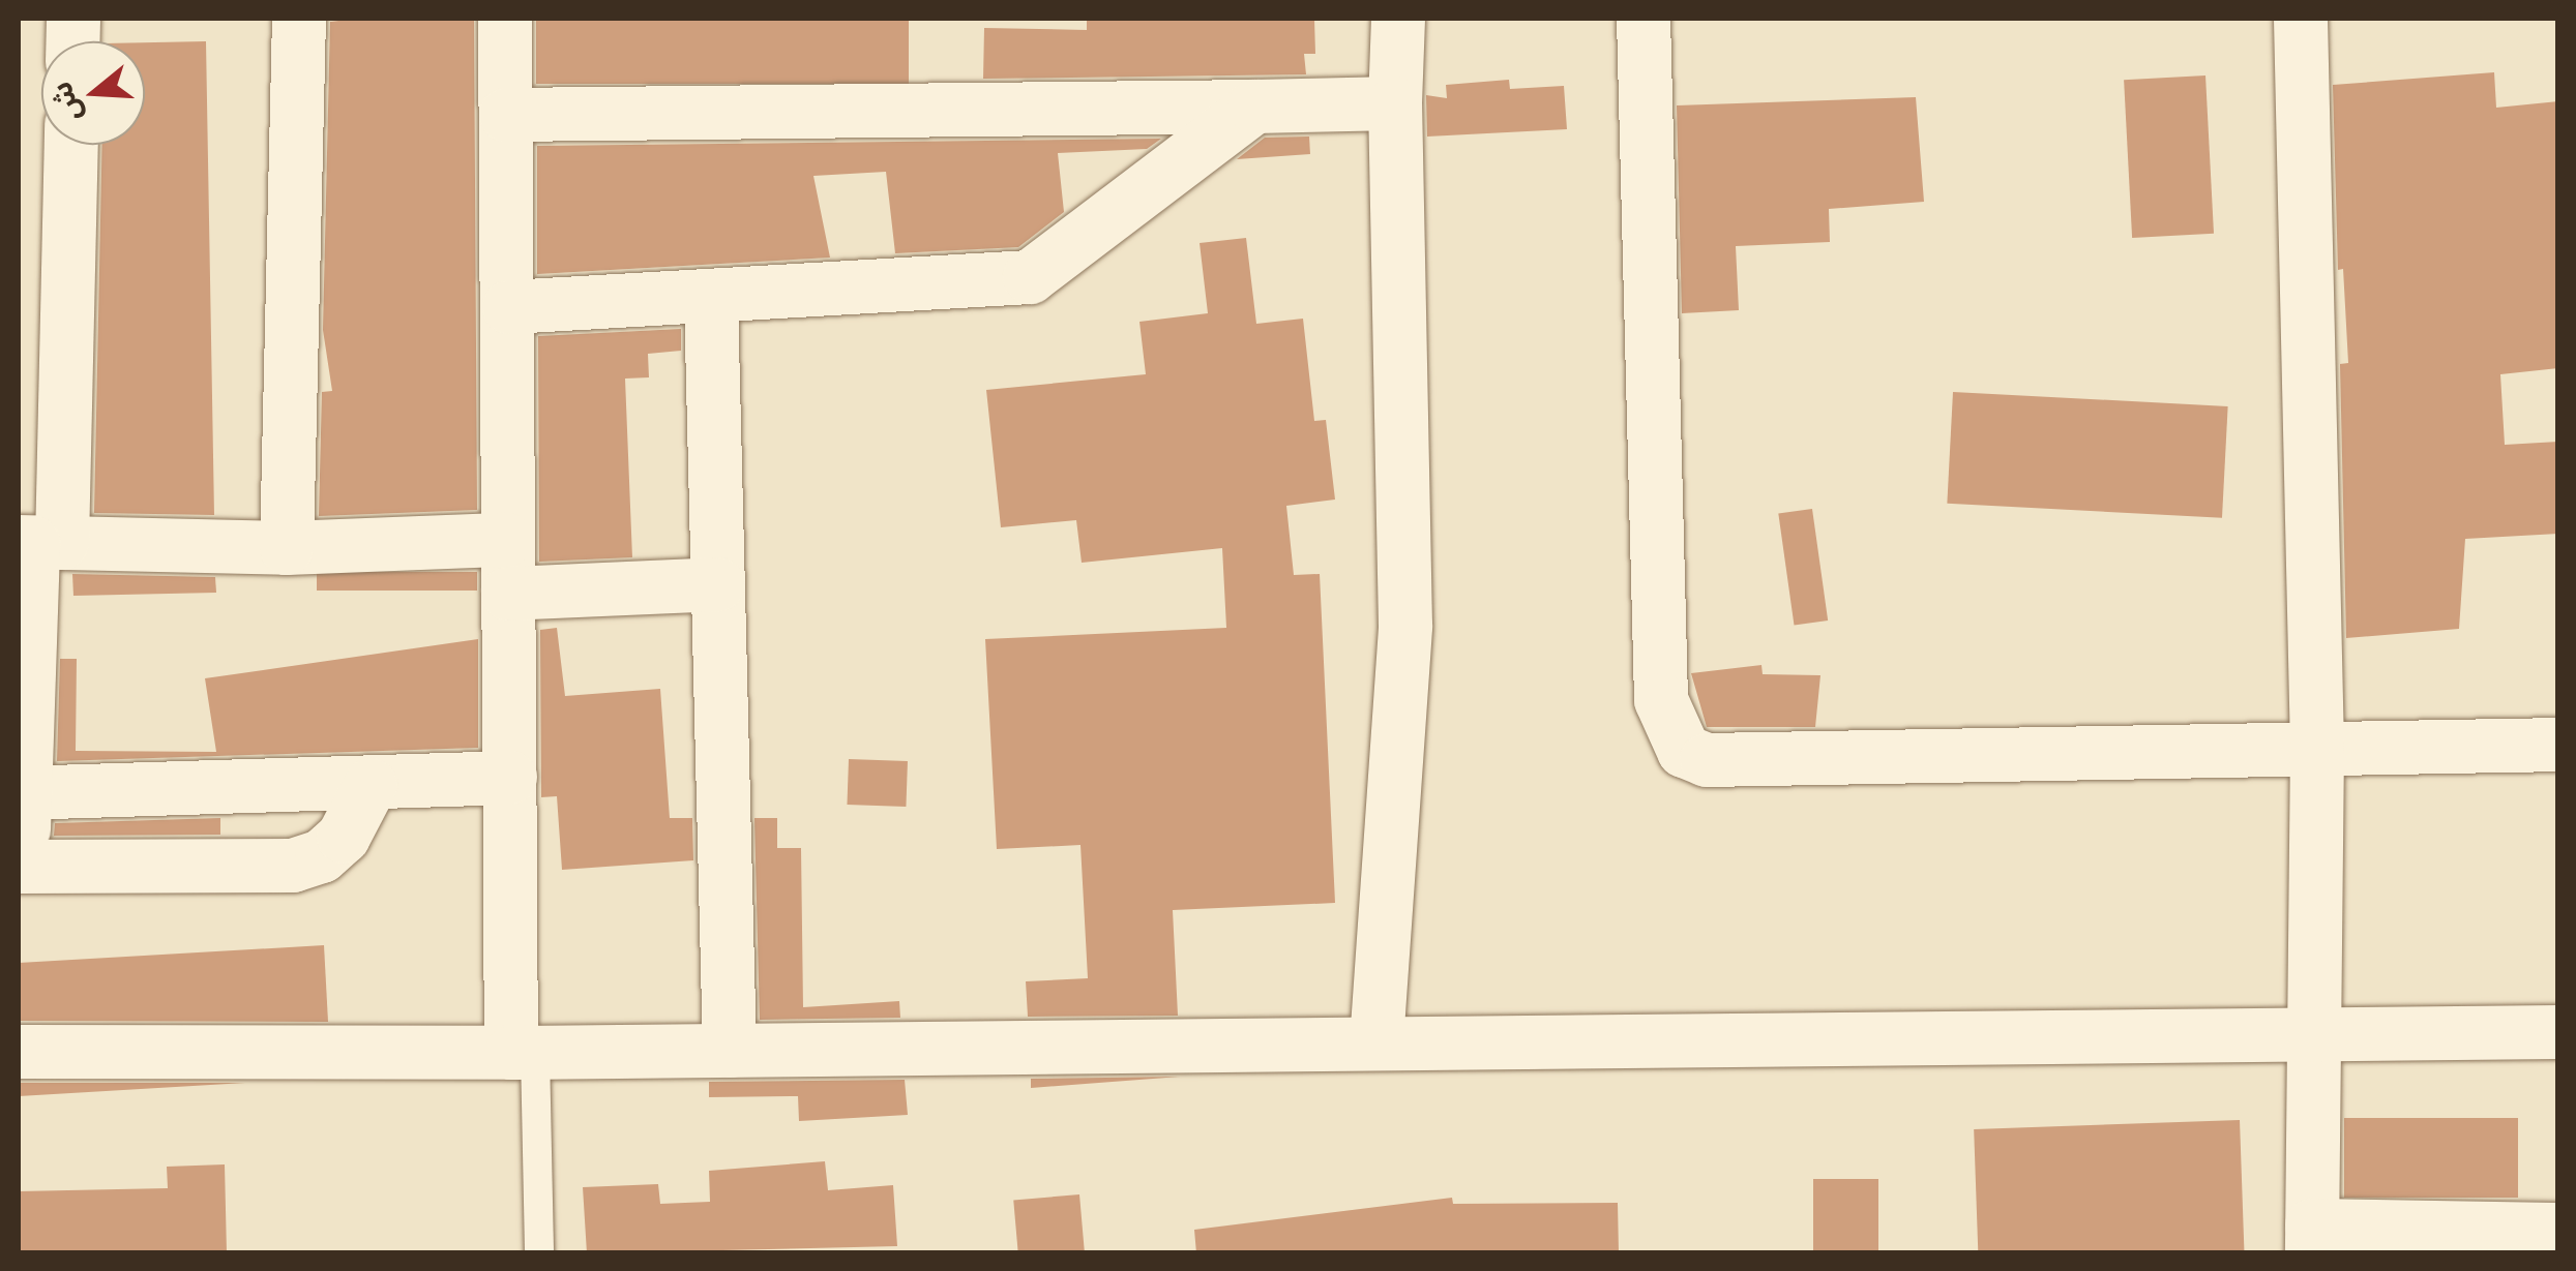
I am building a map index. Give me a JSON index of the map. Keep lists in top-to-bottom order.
{
  "north": "left"
}
